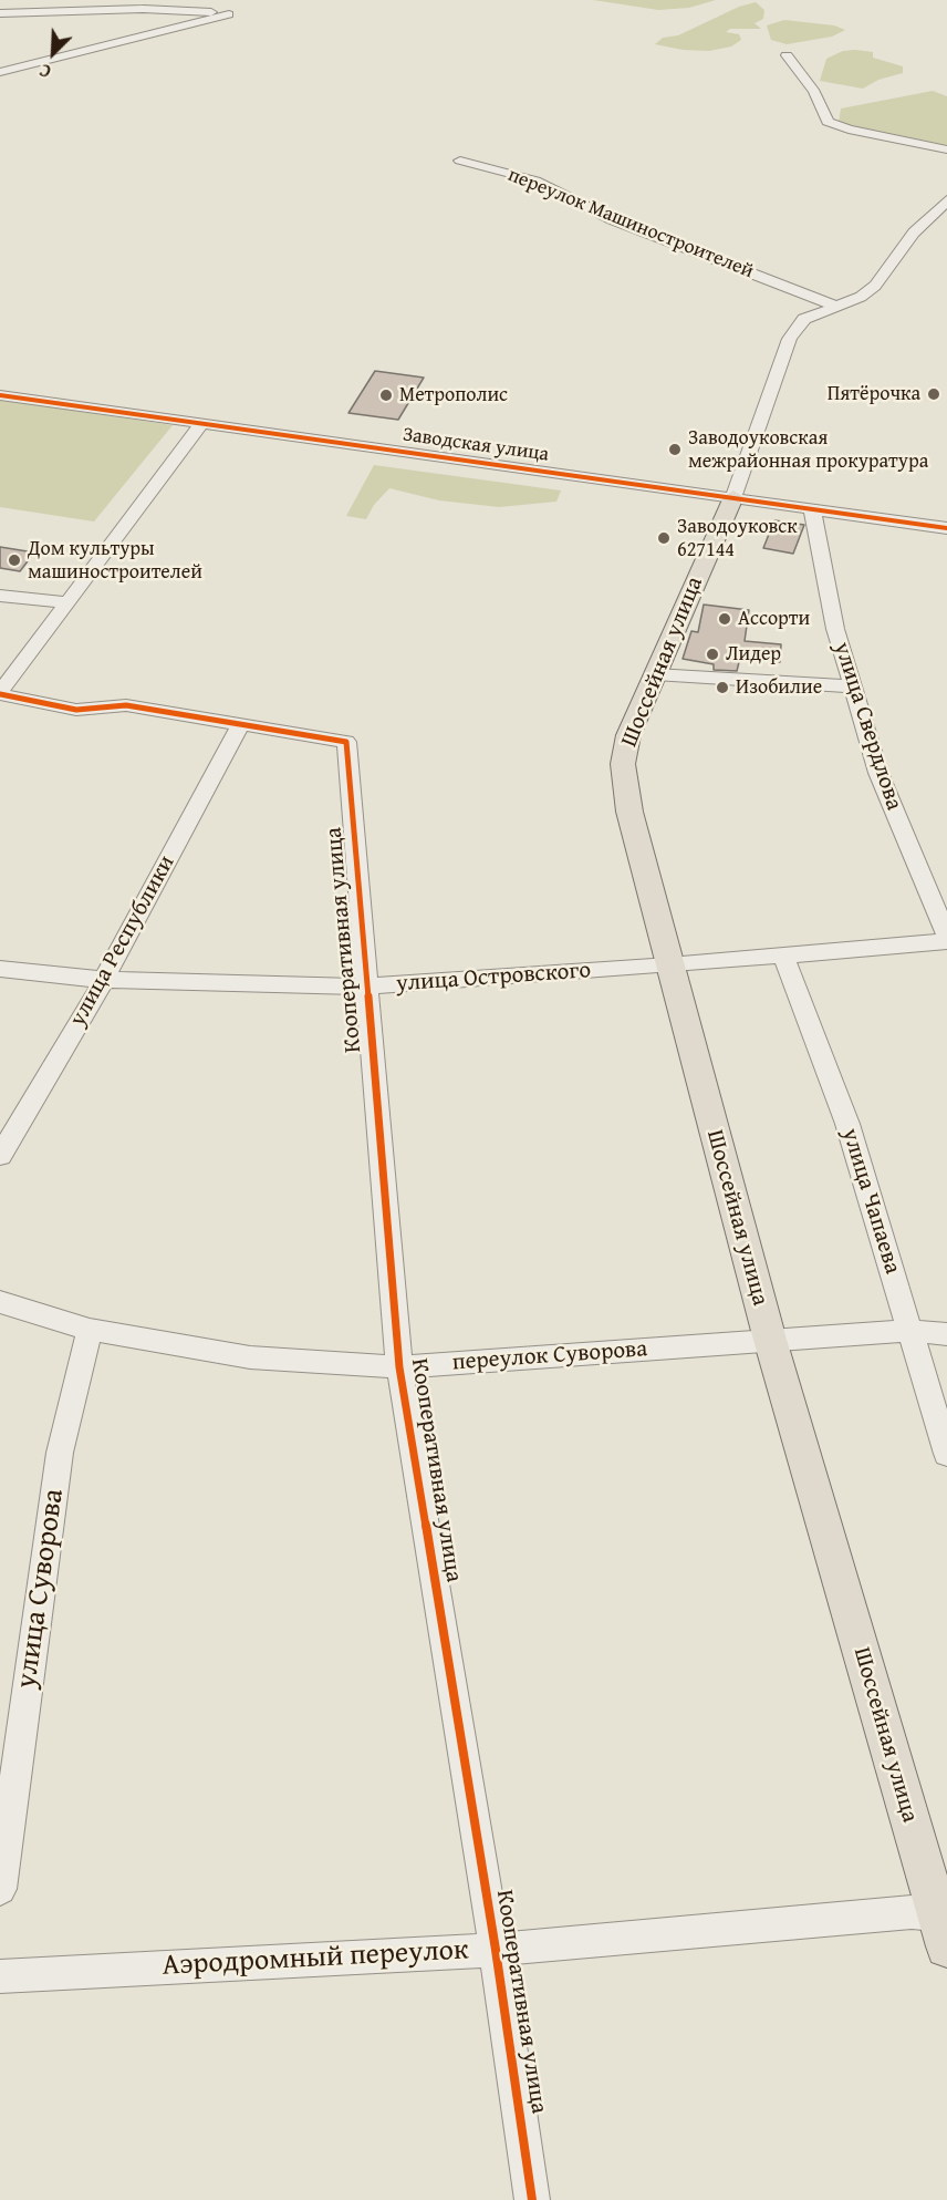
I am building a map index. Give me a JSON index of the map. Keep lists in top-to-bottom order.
{
  "streets": {
    "main road": ["Шоссейная улица"],
    "street": [
      "переулок Машиностроителей",
      "Заводская улица",
      "улица Свердлова",
      "Кооперативная улица",
      "улица Республики",
      "улица Островского",
      "улица Чапаева",
      "переулок Суворова",
      "улица Суворова",
      "Аэродромный переулок"
    ]
  },
  "crossings": [
    ["Заводская улица", "Шоссейная улица"],
    ["Заводская улица", "улица Свердлова"],
    ["Шоссейная улица", "улица Островского"],
    ["Шоссейная улица", "переулок Суворова"],
    ["Шоссейная улица", "Аэродромный переулок"],
    ["улица Свердлова", "улица Островского"],
    ["Кооперативная улица", "улица Республики"],
    ["Кооперативная улица", "улица Островского"],
    ["Кооперативная улица", "переулок Суворова"],
    ["Кооперативная улица", "Аэродромный переулок"],
    ["улица Республики", "улица Островского"],
    ["улица Островского", "улица Чапаева"],
    ["улица Чапаева", "переулок Суворова"],
    ["переулок Суворова", "улица Суворова"]
  ],
  "places": [
    "Пятёрочка",
    "Метрополис",
    "Заводоуковская межрайонная прокуратура",
    "Заводоуковск 627144",
    "Дом культуры машиностроителей",
    "Ассорти",
    "Лидер",
    "Изобилие"
  ],
  "north": "bottom left"
}
